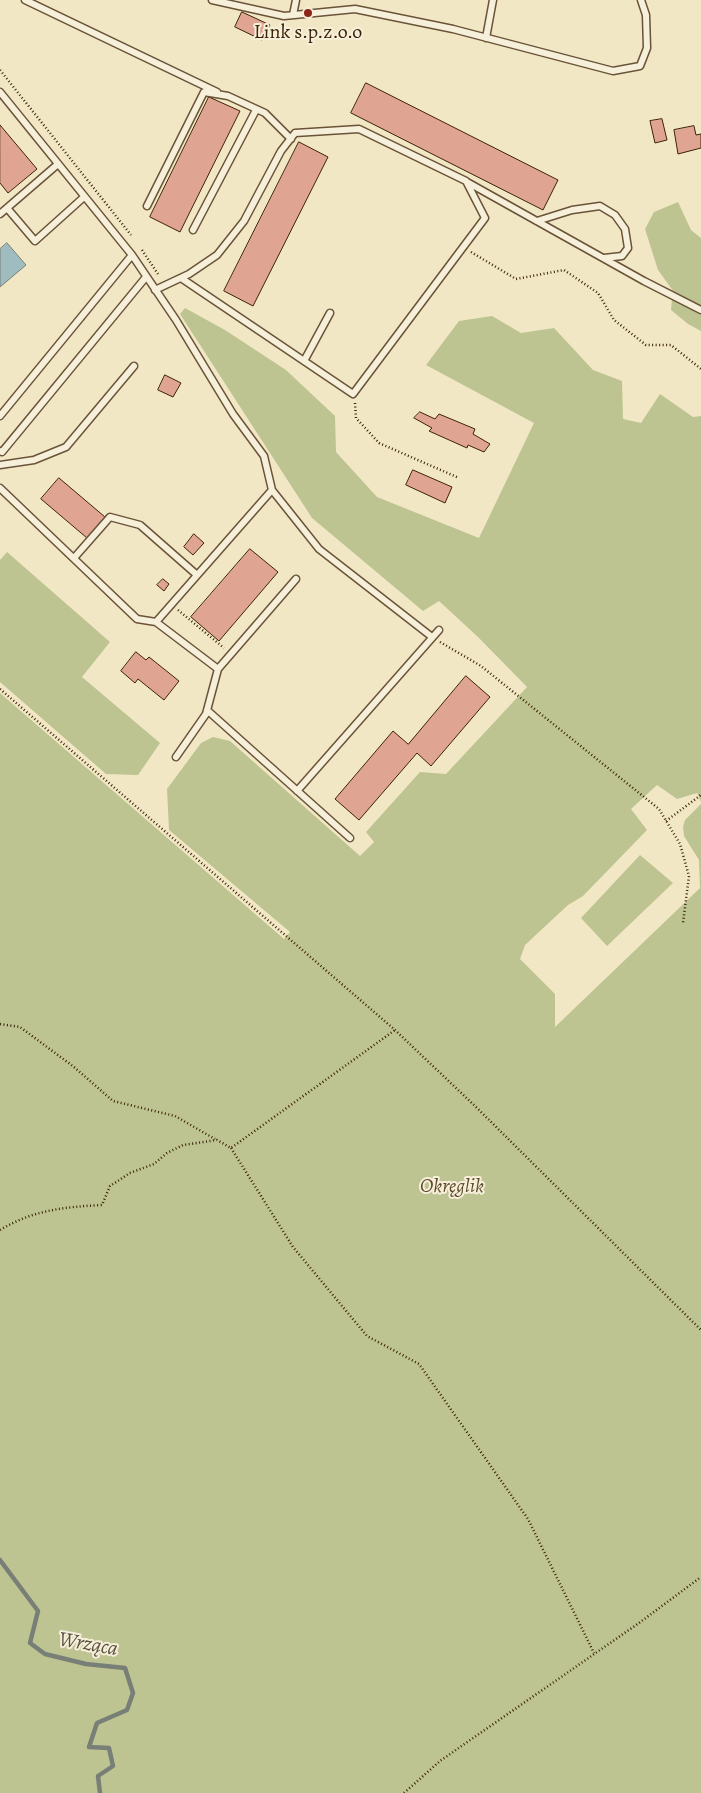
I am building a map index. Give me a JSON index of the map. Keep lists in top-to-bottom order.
{
  "water": ["Wrząca"],
  "parks": ["Okręglik"],
  "places": ["Link s.p.z.o.o"]
}
